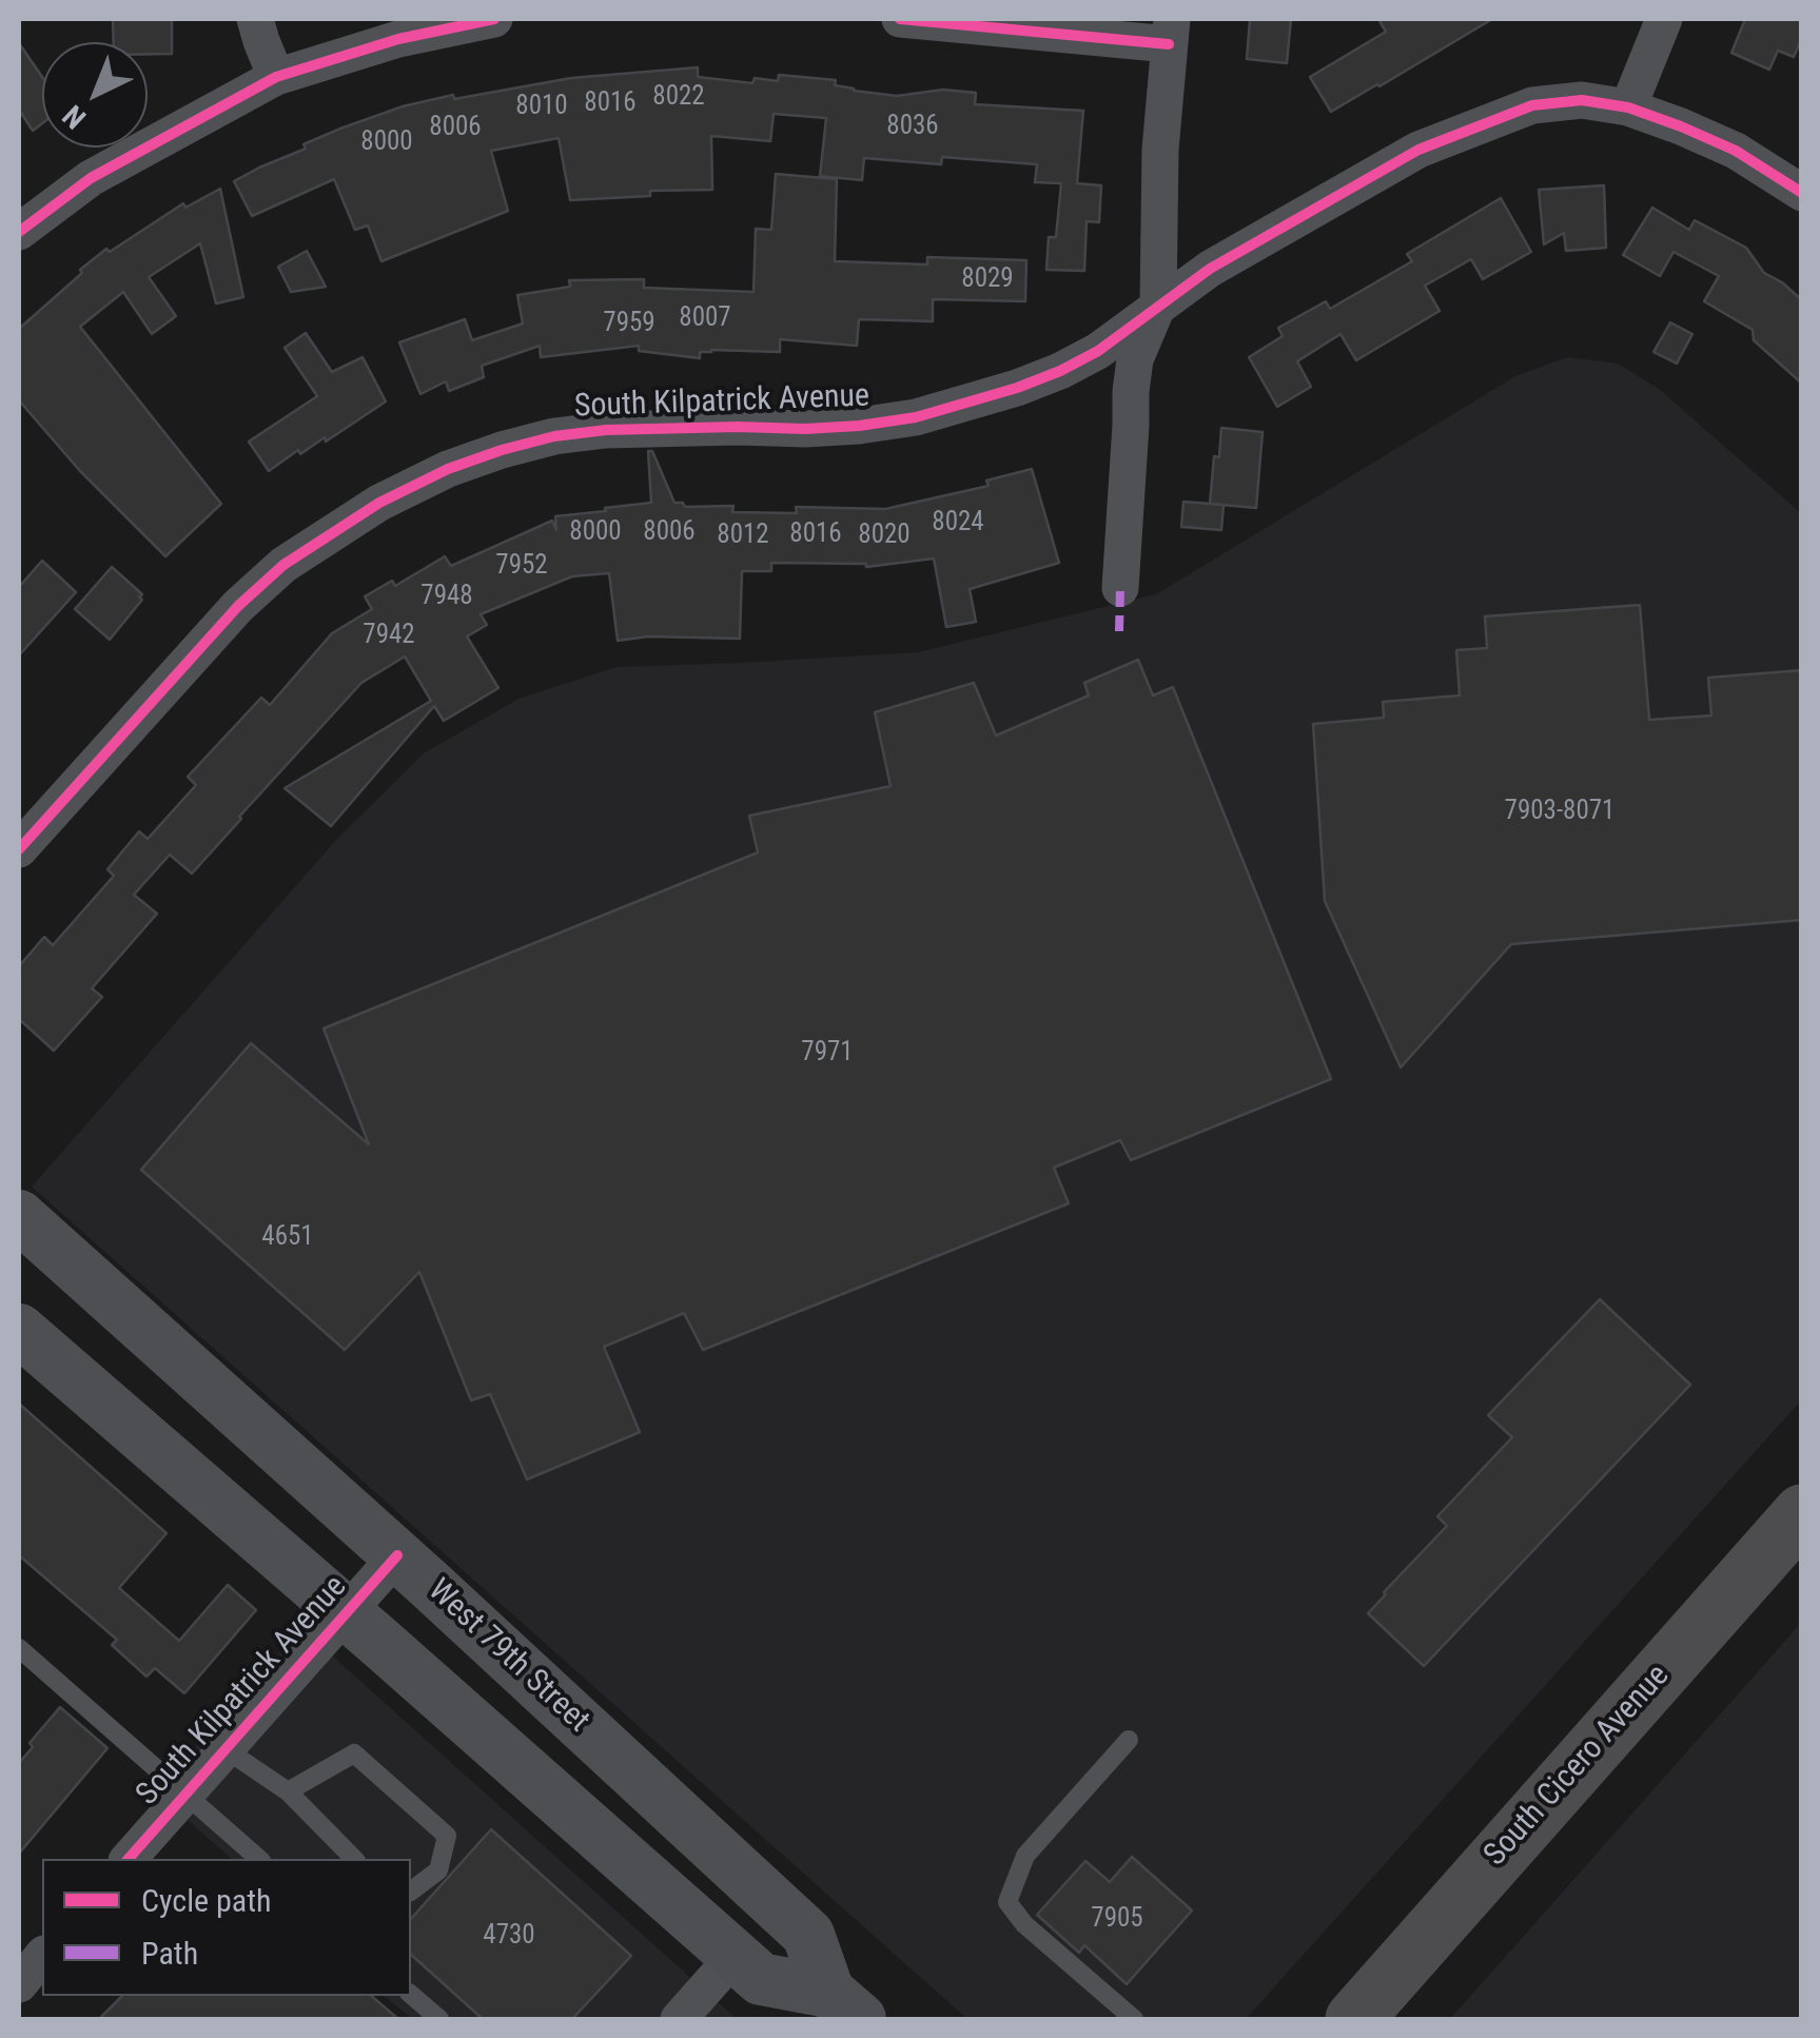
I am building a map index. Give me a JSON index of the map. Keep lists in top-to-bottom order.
{
  "streets": {
    "main road": ["West 79th Street", "South Cicero Avenue"],
    "street": ["South Kilpatrick Avenue"]
  },
  "crossings": [
    ["South Kilpatrick Avenue", "West 79th Street"]
  ],
  "house_numbers": [
    "8022",
    "8016",
    "8010",
    "8036",
    "8006",
    "8000",
    "8029",
    "8007",
    "7959",
    "8024",
    "8000",
    "8006",
    "8016",
    "8012",
    "8020",
    "7952",
    "7948",
    "7942",
    "7903-8071",
    "7971",
    "4651",
    "7905",
    "4730"
  ],
  "legend": ["Cycle path", "Path"],
  "north": "bottom left"
}
